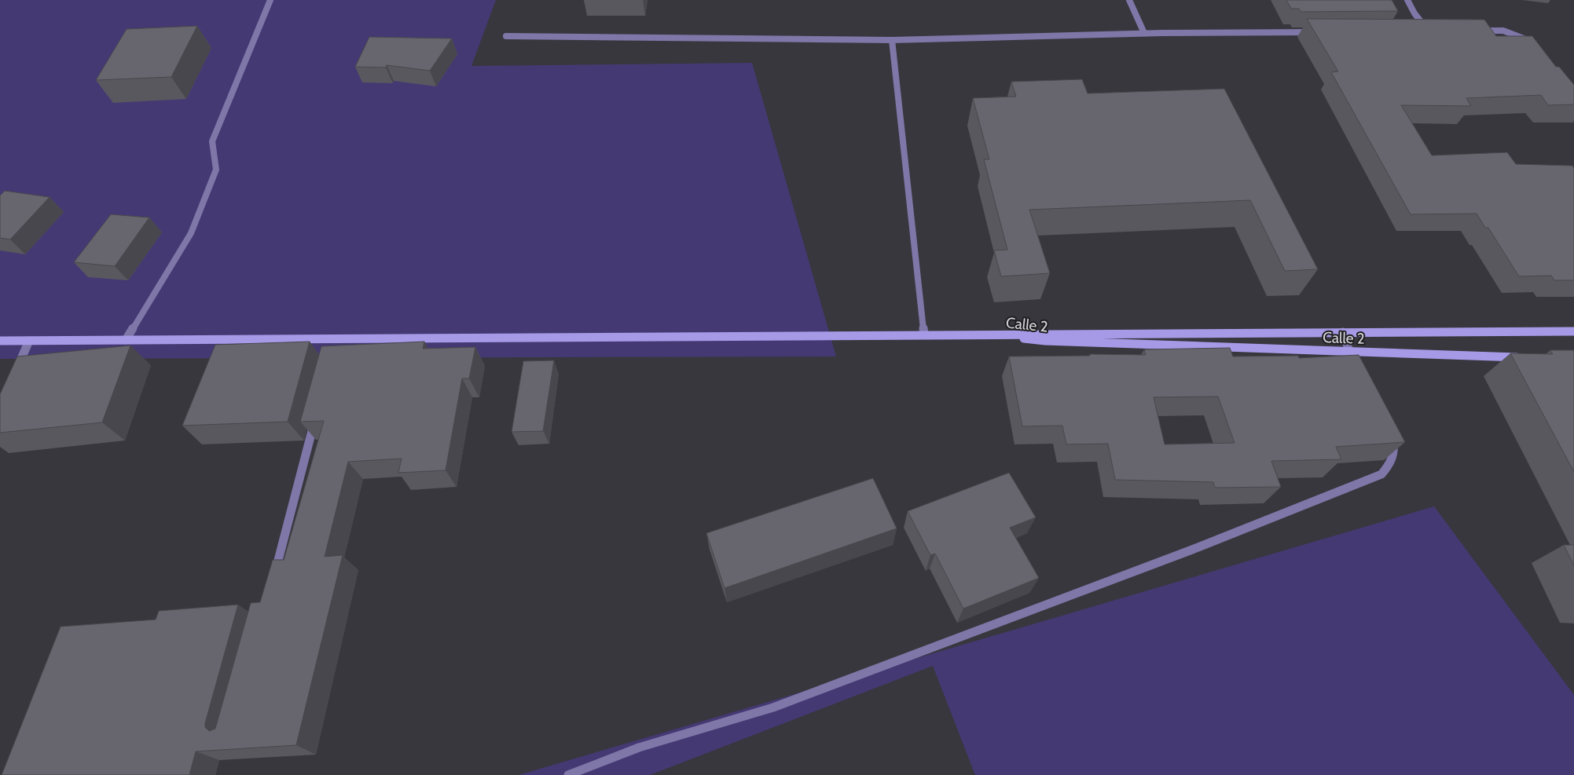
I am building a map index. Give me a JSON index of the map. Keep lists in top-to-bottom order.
{
  "streets": {
    "main road": ["Calle 2"]
  }
}
